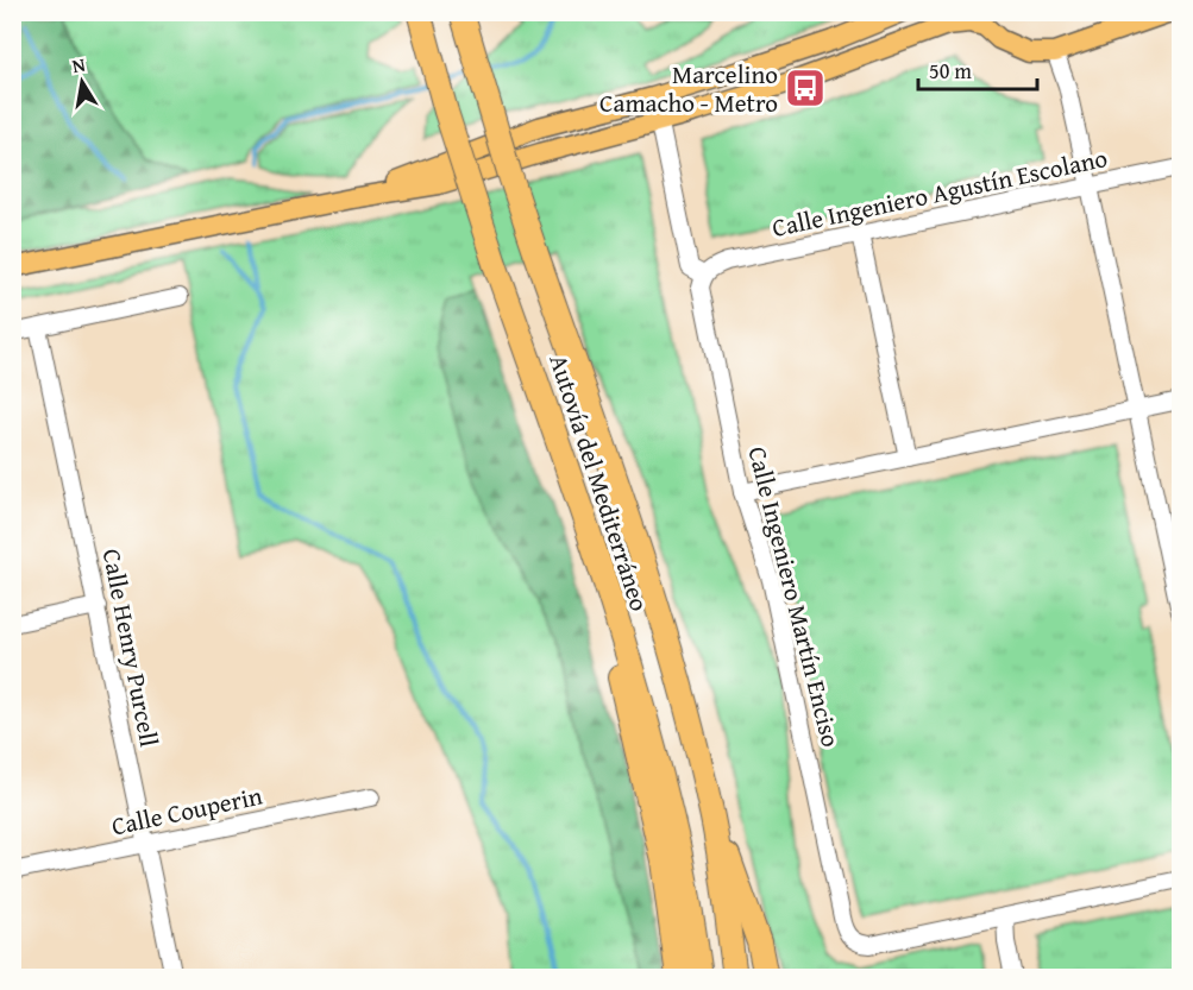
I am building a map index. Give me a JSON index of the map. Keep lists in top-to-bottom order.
{
  "streets": {
    "highway": ["Autovía del Mediterráneo"],
    "street": [
      "Calle Ingeniero Agustín Escolano",
      "Calle Ingeniero Martín Enciso",
      "Calle Henry Purcell",
      "Calle Couperin"
    ]
  },
  "crossings": [
    ["Calle Ingeniero Agustín Escolano", "Calle Ingeniero Martín Enciso"],
    ["Calle Henry Purcell", "Calle Couperin"]
  ],
  "places": {
    "bus stop": ["Marcelino Camacho - Metro"]
  },
  "scale_bar": "50 m",
  "north": "top"
}
